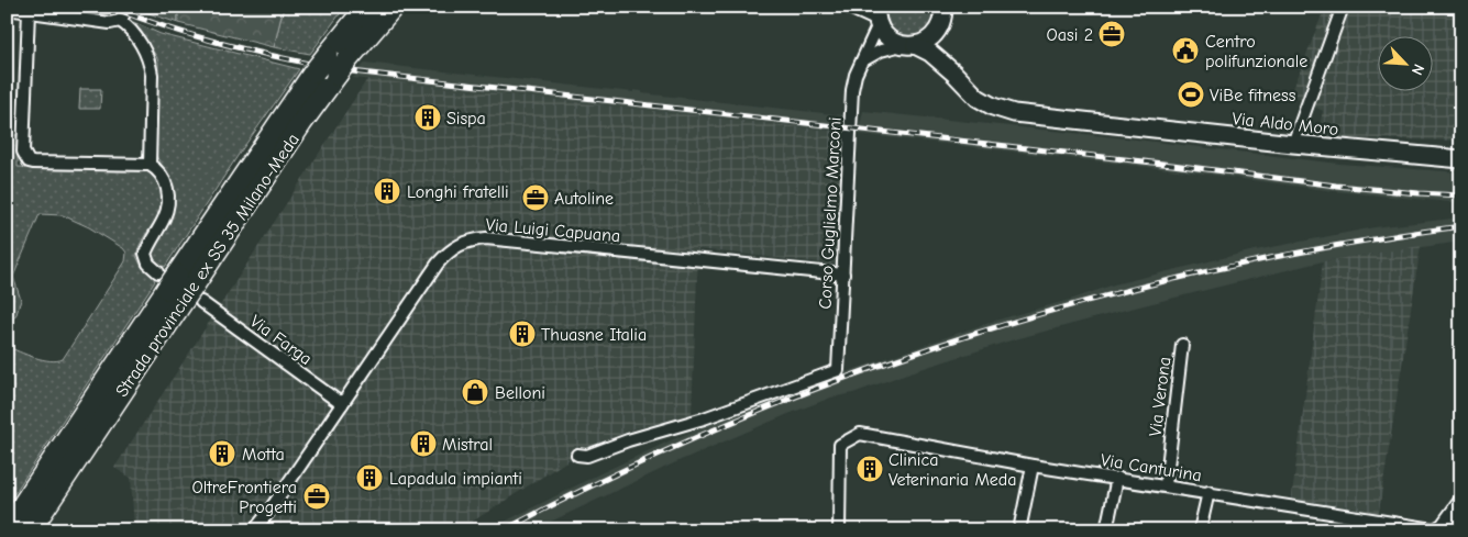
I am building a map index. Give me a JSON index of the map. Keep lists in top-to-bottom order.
{
  "streets": {
    "highway": ["Strada provinciale ex SS 35 Milano-Meda"],
    "street": [
      "Via Aldo Moro",
      "Corso Guglielmo Marconi",
      "Via Luigi Capuana",
      "Via Farga",
      "Via Verona",
      "Via Canturina"
    ]
  },
  "crossings": [
    ["Via Aldo Moro", "Corso Guglielmo Marconi"],
    ["Corso Guglielmo Marconi", "Via Luigi Capuana"],
    ["Via Luigi Capuana", "Via Farga"],
    ["Strada provinciale ex SS 35 Milano-Meda", "Via Farga"],
    ["Via Verona", "Via Canturina"]
  ],
  "places": {
    "office": ["Oasi 2", "Autoline", "OltreFrontiera Progetti"],
    "public building": ["Centro polifunzionale"],
    "sports": ["ViBe fitness"],
    "building": [
      "Sispa",
      "Longhi fratelli",
      "Thuasne Italia",
      "Mistral",
      "Motta",
      "Clinica Veterinaria Meda",
      "Lapadula impianti"
    ],
    "shop": ["Belloni"]
  },
  "north": "bottom right"
}
